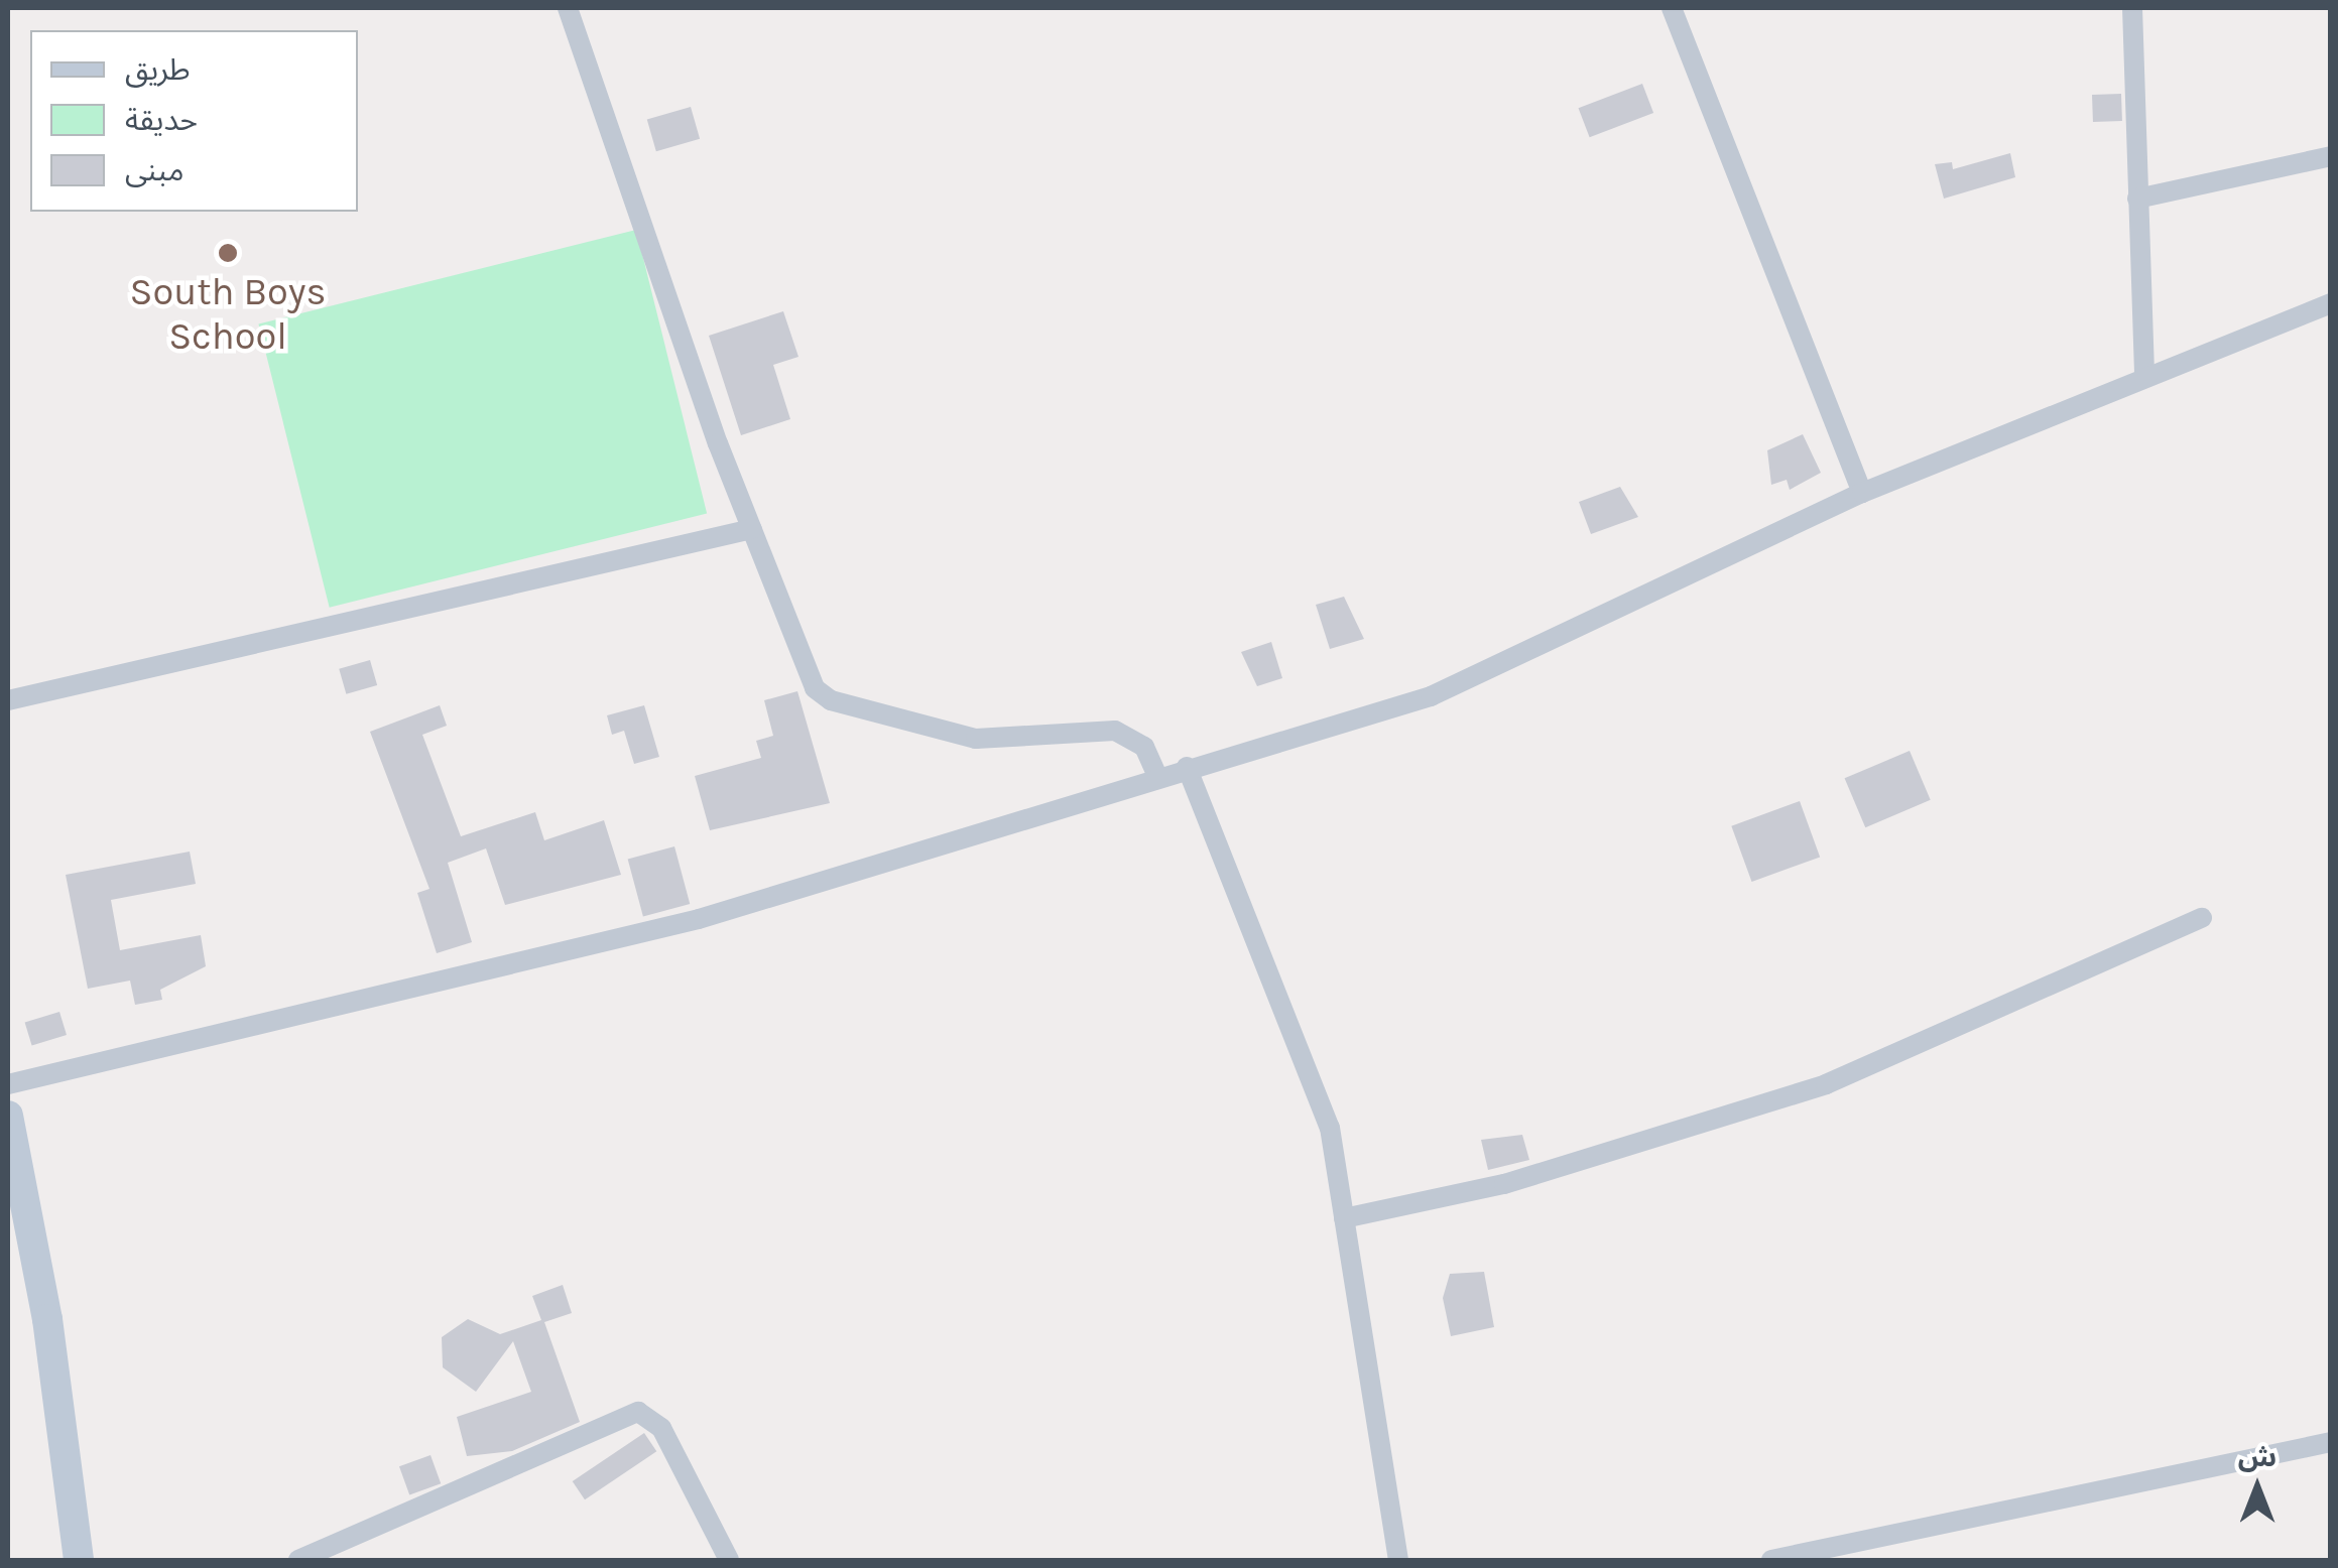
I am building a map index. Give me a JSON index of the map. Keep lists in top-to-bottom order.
{
  "places": ["South Boys School"],
  "legend": ["طريق", "حديقة", "مبنى"],
  "north": "top"
}
